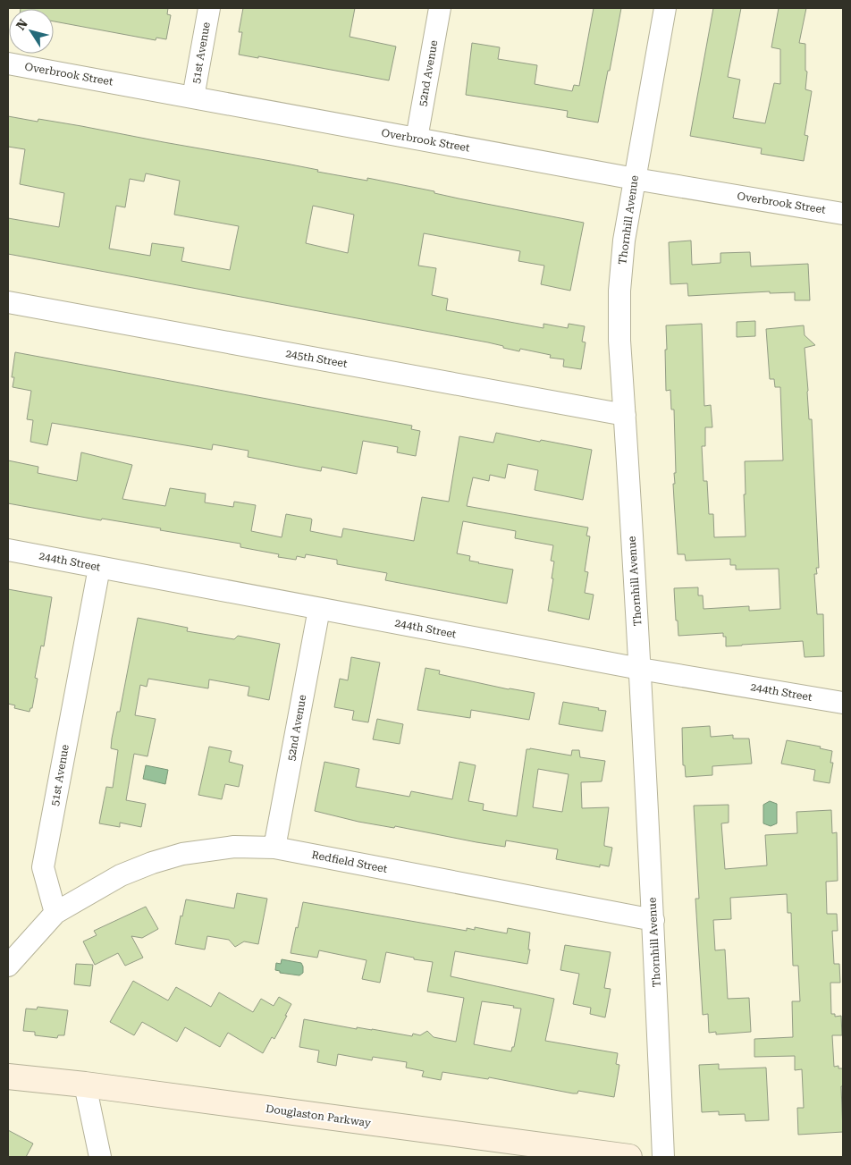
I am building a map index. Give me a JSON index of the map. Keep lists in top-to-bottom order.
{
  "streets": {
    "main road": ["Douglaston Parkway"],
    "street": [
      "51st Avenue",
      "52nd Avenue",
      "Overbrook Street",
      "Thornhill Avenue",
      "245th Street",
      "244th Street",
      "Redfield Street"
    ]
  },
  "crossings": [
    ["51st Avenue", "Overbrook Street"],
    ["51st Avenue", "244th Street"],
    ["51st Avenue", "Redfield Street"],
    ["52nd Avenue", "Overbrook Street"],
    ["52nd Avenue", "244th Street"],
    ["52nd Avenue", "Redfield Street"],
    ["Overbrook Street", "Thornhill Avenue"],
    ["Thornhill Avenue", "245th Street"],
    ["Thornhill Avenue", "244th Street"],
    ["Thornhill Avenue", "Redfield Street"]
  ],
  "north": "top left"
}
